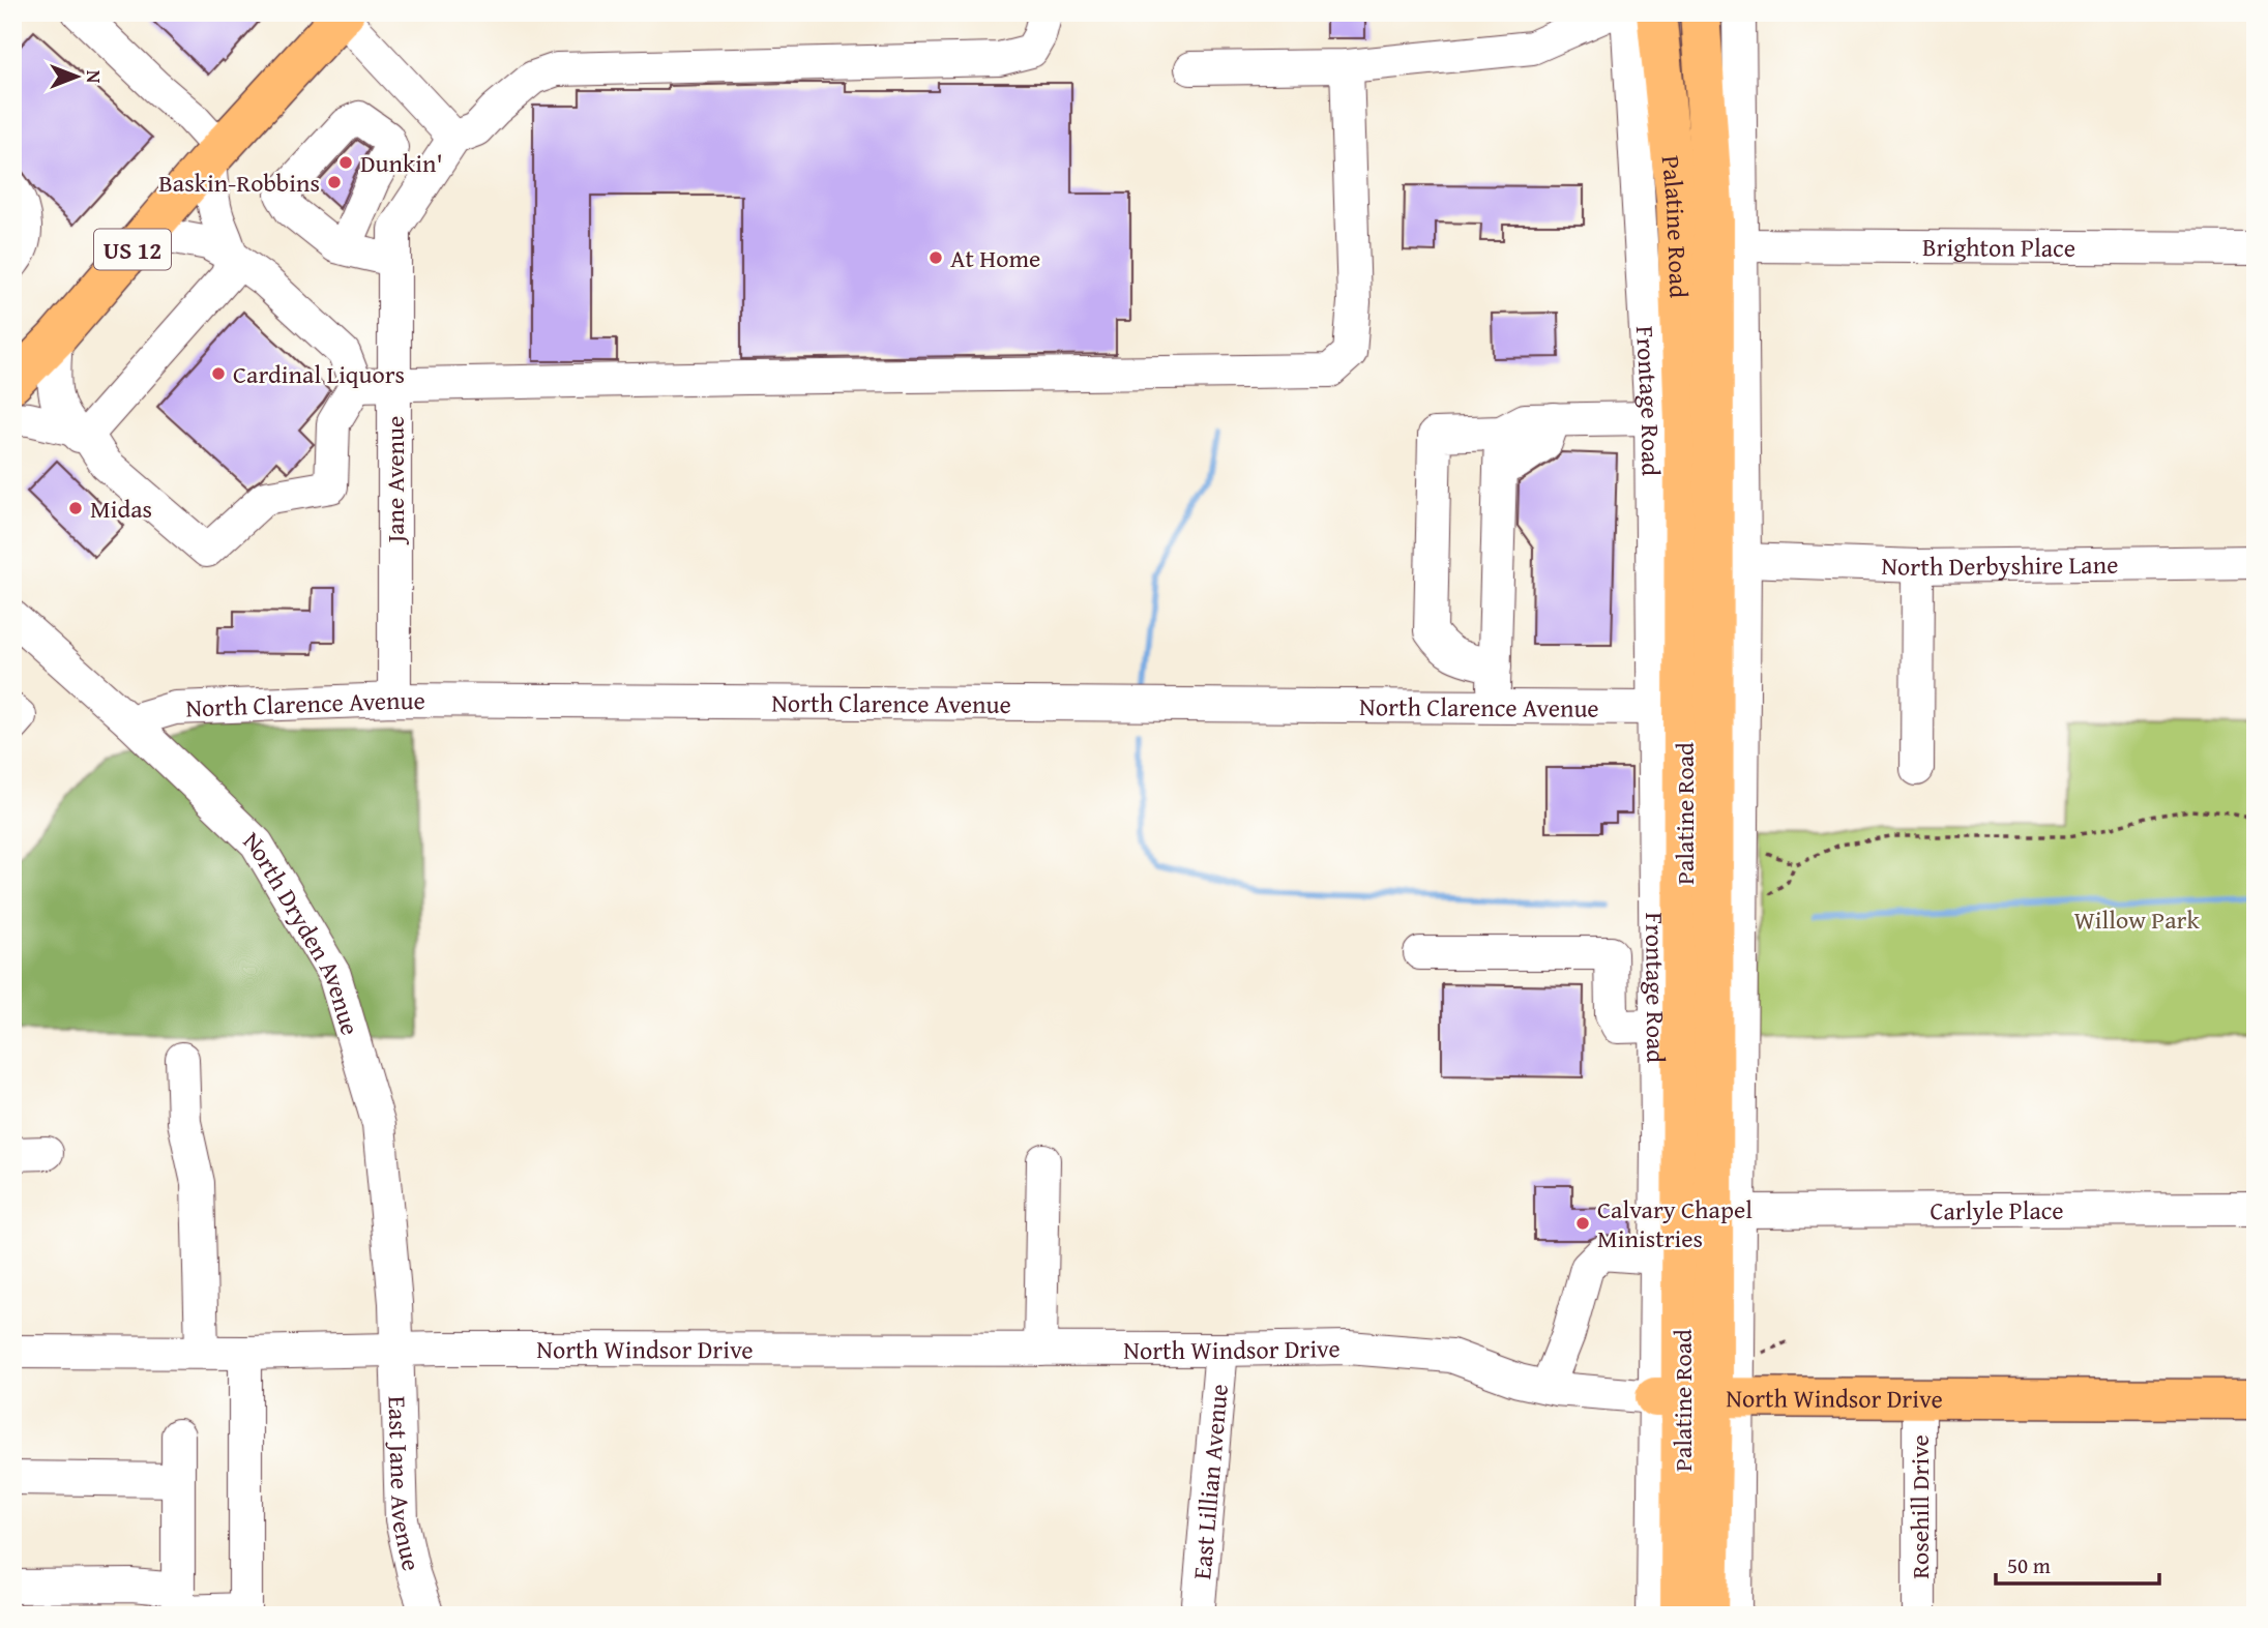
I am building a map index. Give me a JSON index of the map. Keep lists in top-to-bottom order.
{
  "streets": {
    "main road": ["Palatine Road", "US 12", "North Windsor Drive"],
    "street": [
      "Brighton Place",
      "Frontage Road",
      "Jane Avenue",
      "North Derbyshire Lane",
      "North Clarence Avenue",
      "North Dryden Avenue",
      "Carlyle Place",
      "East Jane Avenue",
      "East Lillian Avenue",
      "Rosehill Drive"
    ]
  },
  "crossings": [
    ["Palatine Road", "Frontage Road"],
    ["Palatine Road", "North Windsor Drive"],
    ["Brighton Place", "Frontage Road"],
    ["Frontage Road", "North Derbyshire Lane"],
    ["Frontage Road", "North Clarence Avenue"],
    ["Frontage Road", "Carlyle Place"],
    ["Frontage Road", "North Windsor Drive"],
    ["Jane Avenue", "North Clarence Avenue"],
    ["North Clarence Avenue", "North Dryden Avenue"],
    ["North Dryden Avenue", "North Windsor Drive"],
    ["North Dryden Avenue", "East Jane Avenue"],
    ["North Windsor Drive", "East Jane Avenue"],
    ["North Windsor Drive", "East Lillian Avenue"],
    ["North Windsor Drive", "Rosehill Drive"]
  ],
  "parks": ["Willow Park"],
  "places": [
    "Dunkin'",
    "Baskin-Robbins",
    "At Home",
    "Cardinal Liquors",
    "Midas",
    "Calvary Chapel Ministries"
  ],
  "scale_bar": "50 m",
  "north": "right"
}
